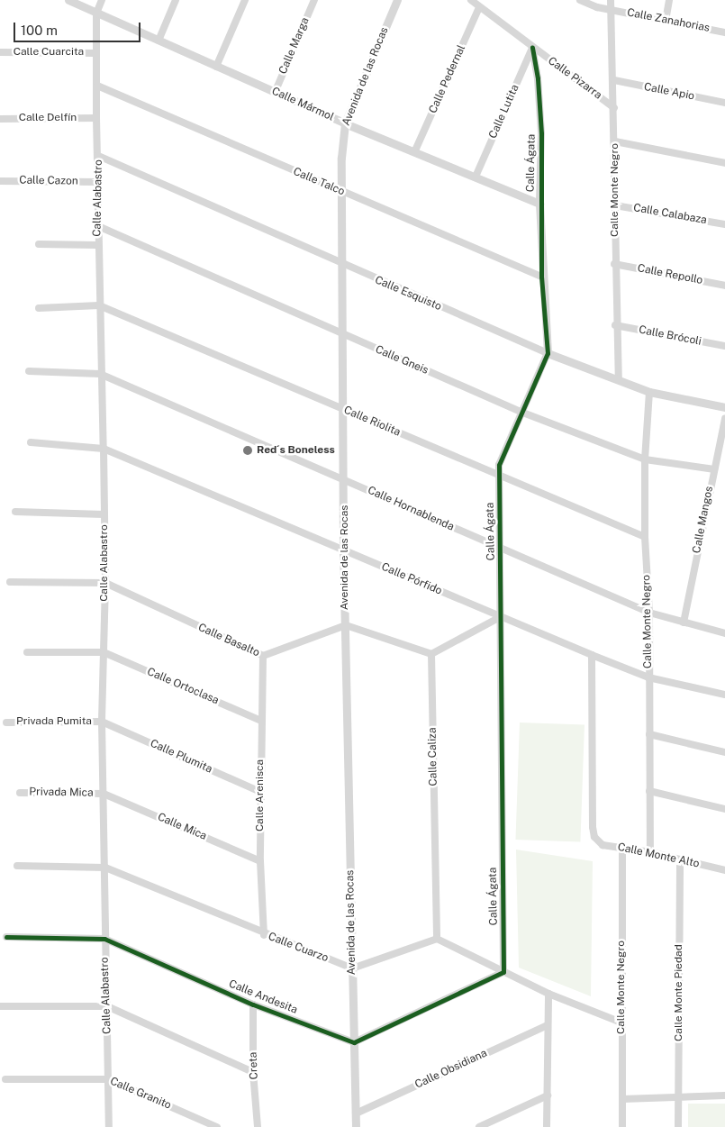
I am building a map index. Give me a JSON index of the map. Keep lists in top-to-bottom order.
{
  "streets": {
    "street": [
      "Calle Zanahorias",
      "Calle Marga",
      "Calle Cuarcita",
      "Avenida de las Rocas",
      "Calle Pizarra",
      "Calle Pedernal",
      "Calle Apio",
      "Calle Mármol",
      "Calle Lutita",
      "Calle Delfín",
      "Calle Ágata",
      "Calle Cazon",
      "Calle Talco",
      "Calle Monte Negro",
      "Calle Alabastro",
      "Calle Calabaza",
      "Calle Repollo",
      "Calle Esquisto",
      "Calle Brócoli",
      "Calle Gneis",
      "Calle Riolita",
      "Calle Hornablenda",
      "Calle Mangos",
      "Calle Pórfido",
      "Calle Basalto",
      "Calle Ortoclasa",
      "Privada Pumita",
      "Calle Plumita",
      "Calle Caliza",
      "Privada Mica",
      "Calle Arenisca",
      "Calle Mica",
      "Calle Monte Alto",
      "Calle Cuarzo",
      "Calle Monte Piedad",
      "Calle Andesita",
      "Creta",
      "Calle Obsidiana",
      "Calle Granito"
    ]
  },
  "crossings": [
    ["Calle Zanahorias", "Calle Monte Negro"],
    ["Calle Marga", "Calle Mármol"],
    ["Calle Cuarcita", "Calle Alabastro"],
    ["Avenida de las Rocas", "Calle Mármol"],
    ["Avenida de las Rocas", "Calle Talco"],
    ["Avenida de las Rocas", "Calle Esquisto"],
    ["Avenida de las Rocas", "Calle Gneis"],
    ["Avenida de las Rocas", "Calle Riolita"],
    ["Avenida de las Rocas", "Calle Hornablenda"],
    ["Avenida de las Rocas", "Calle Pórfido"],
    ["Avenida de las Rocas", "Calle Basalto"],
    ["Avenida de las Rocas", "Calle Cuarzo"],
    ["Avenida de las Rocas", "Calle Andesita"],
    ["Avenida de las Rocas", "Calle Obsidiana"],
    ["Calle Pizarra", "Calle Pedernal"],
    ["Calle Pizarra", "Calle Lutita"],
    ["Calle Pizarra", "Calle Ágata"],
    ["Calle Pizarra", "Calle Monte Negro"],
    ["Calle Pedernal", "Calle Mármol"],
    ["Calle Apio", "Calle Monte Negro"],
    ["Calle Mármol", "Calle Lutita"],
    ["Calle Mármol", "Calle Ágata"],
    ["Calle Mármol", "Calle Alabastro"],
    ["Calle Lutita", "Calle Ágata"],
    ["Calle Delfín", "Calle Alabastro"],
    ["Calle Ágata", "Calle Talco"],
    ["Calle Ágata", "Calle Esquisto"],
    ["Calle Ágata", "Calle Gneis"],
    ["Calle Ágata", "Calle Riolita"],
    ["Calle Ágata", "Calle Hornablenda"],
    ["Calle Ágata", "Calle Pórfido"],
    ["Calle Cazon", "Calle Alabastro"],
    ["Calle Talco", "Calle Alabastro"],
    ["Calle Monte Negro", "Calle Calabaza"],
    ["Calle Monte Negro", "Calle Repollo"],
    ["Calle Monte Negro", "Calle Esquisto"],
    ["Calle Monte Negro", "Calle Brócoli"],
    ["Calle Monte Negro", "Calle Gneis"],
    ["Calle Monte Negro", "Calle Riolita"],
    ["Calle Monte Negro", "Calle Hornablenda"],
    ["Calle Monte Negro", "Calle Pórfido"],
    ["Calle Monte Negro", "Calle Monte Alto"],
    ["Calle Alabastro", "Calle Esquisto"],
    ["Calle Alabastro", "Calle Gneis"],
    ["Calle Alabastro", "Calle Riolita"],
    ["Calle Alabastro", "Calle Hornablenda"],
    ["Calle Alabastro", "Calle Pórfido"],
    ["Calle Alabastro", "Calle Basalto"],
    ["Calle Alabastro", "Calle Ortoclasa"],
    ["Calle Alabastro", "Privada Pumita"],
    ["Calle Alabastro", "Calle Plumita"],
    ["Calle Alabastro", "Privada Mica"],
    ["Calle Alabastro", "Calle Mica"],
    ["Calle Alabastro", "Calle Cuarzo"],
    ["Calle Alabastro", "Calle Andesita"],
    ["Calle Alabastro", "Calle Granito"],
    ["Calle Gneis", "Calle Mangos"],
    ["Calle Hornablenda", "Calle Mangos"],
    ["Calle Pórfido", "Calle Monte Alto"],
    ["Calle Basalto", "Calle Arenisca"],
    ["Calle Ortoclasa", "Calle Arenisca"],
    ["Privada Pumita", "Calle Plumita"],
    ["Calle Plumita", "Calle Arenisca"],
    ["Privada Mica", "Calle Mica"],
    ["Calle Arenisca", "Calle Mica"],
    ["Calle Arenisca", "Calle Cuarzo"],
    ["Calle Monte Alto", "Calle Monte Piedad"],
    ["Calle Andesita", "Creta"]
  ],
  "places": ["Red´s Boneless"],
  "scale_bar": "100 m"
}
